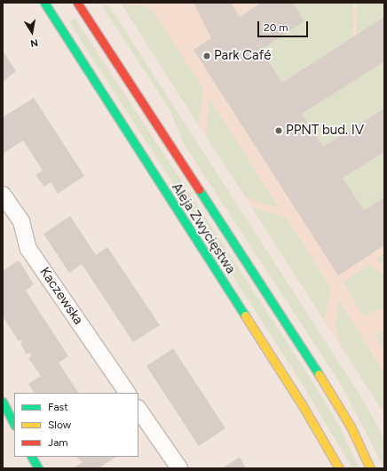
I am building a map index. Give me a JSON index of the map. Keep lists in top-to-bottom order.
{
  "streets": {
    "main road": ["Aleja Zwycięstwa"],
    "street": ["Kaczewska"]
  },
  "places": ["Park Café", "PPNT bud. IV"],
  "legend": ["Fast", "Slow", "Jam"],
  "scale_bar": "20 m",
  "north": "bottom"
}
